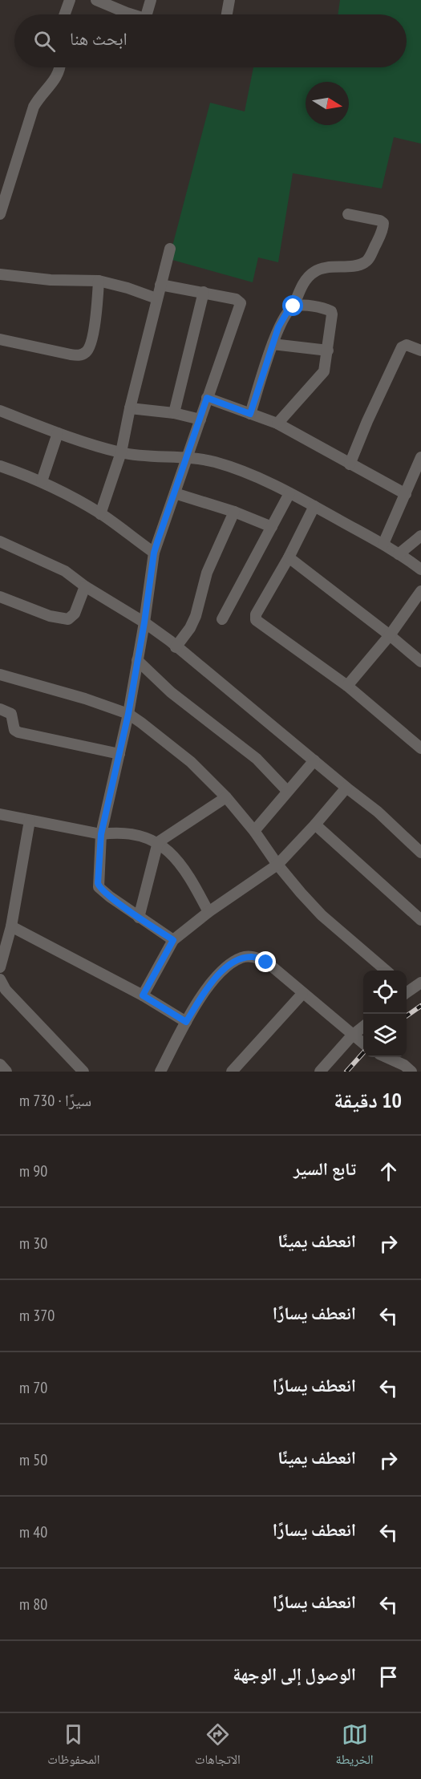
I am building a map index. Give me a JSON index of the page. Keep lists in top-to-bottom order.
{
  "north": "right",
  "page": {
    "search": "ابحث هنا",
    "heading": ["10 دقيقة", "سيرًا · 730 m"],
    "list": [
      ["تابع السير", "90 m"],
      ["انعطف يمينًا", "30 m"],
      ["انعطف يسارًا", "370 m"],
      ["انعطف يسارًا", "70 m"],
      ["انعطف يمينًا", "50 m"],
      ["انعطف يسارًا", "40 m"],
      ["انعطف يسارًا", "80 m"],
      "الوصول إلى الوجهة"
    ],
    "nav": ["الخريطة", "الاتجاهات", "المحفوظات"]
  }
}
